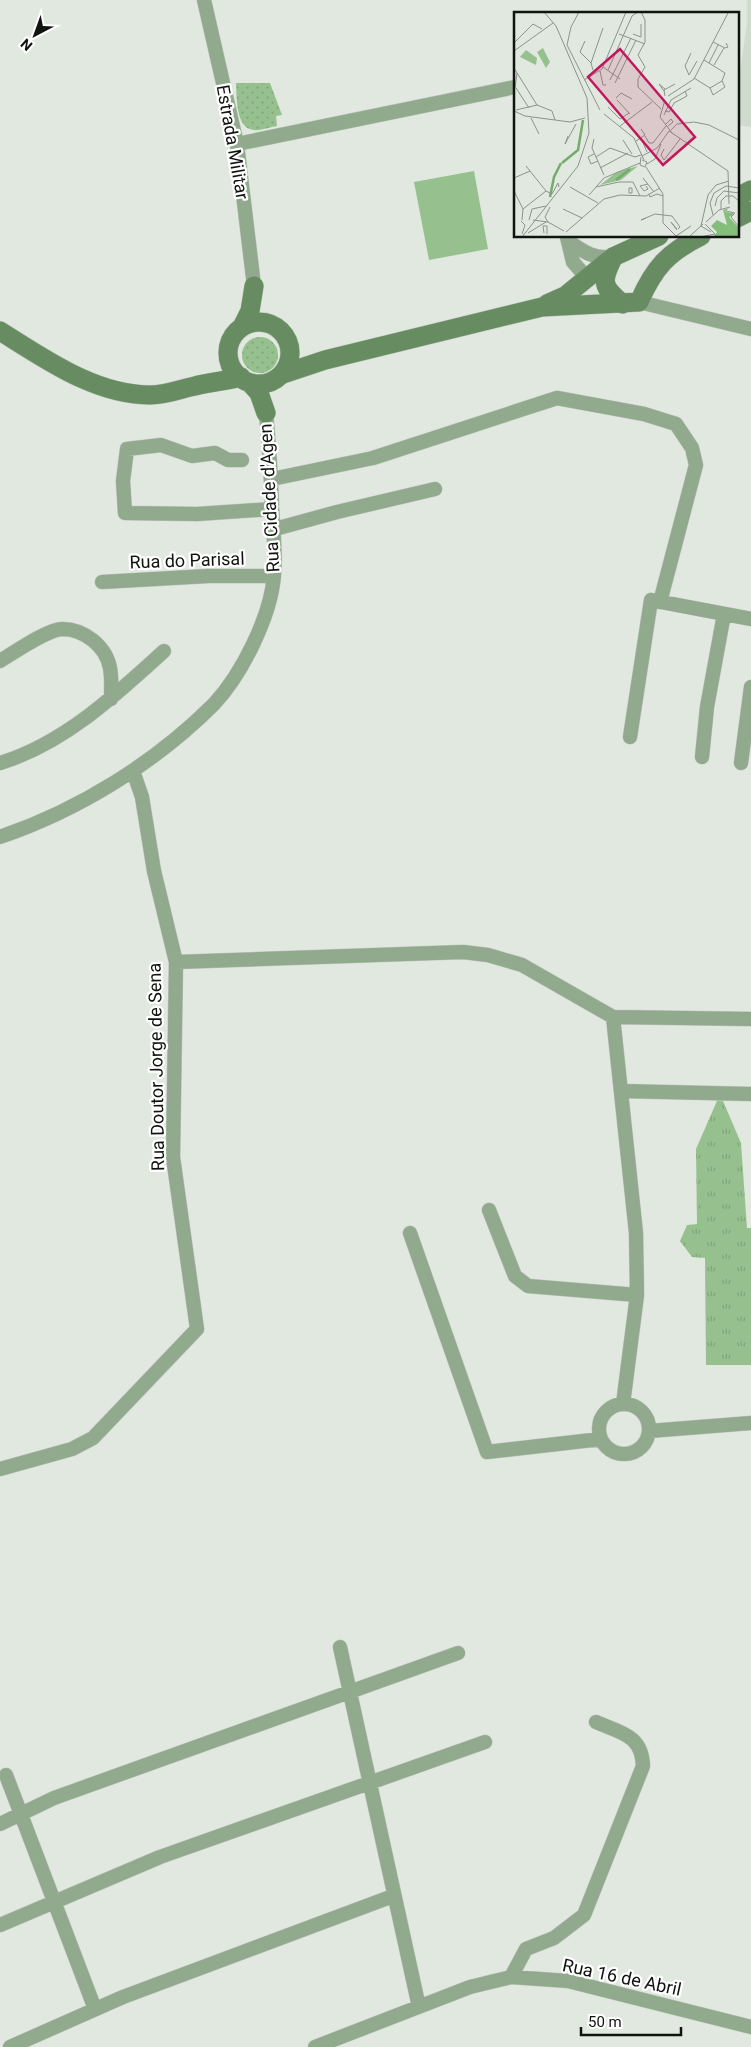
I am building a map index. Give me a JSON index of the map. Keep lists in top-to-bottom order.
{
  "streets": {
    "street": [
      "Estrada Militar",
      "Rua Cidade d'Agen",
      "Rua do Parisal",
      "Rua Doutor Jorge de Sena",
      "Rua 16 de Abril"
    ]
  },
  "crossings": [
    ["Estrada Militar", "Rua Cidade d'Agen"],
    ["Rua Cidade d'Agen", "Rua do Parisal"],
    ["Rua Cidade d'Agen", "Rua Doutor Jorge de Sena"]
  ],
  "scale_bar": "50 m",
  "north": "bottom left"
}
